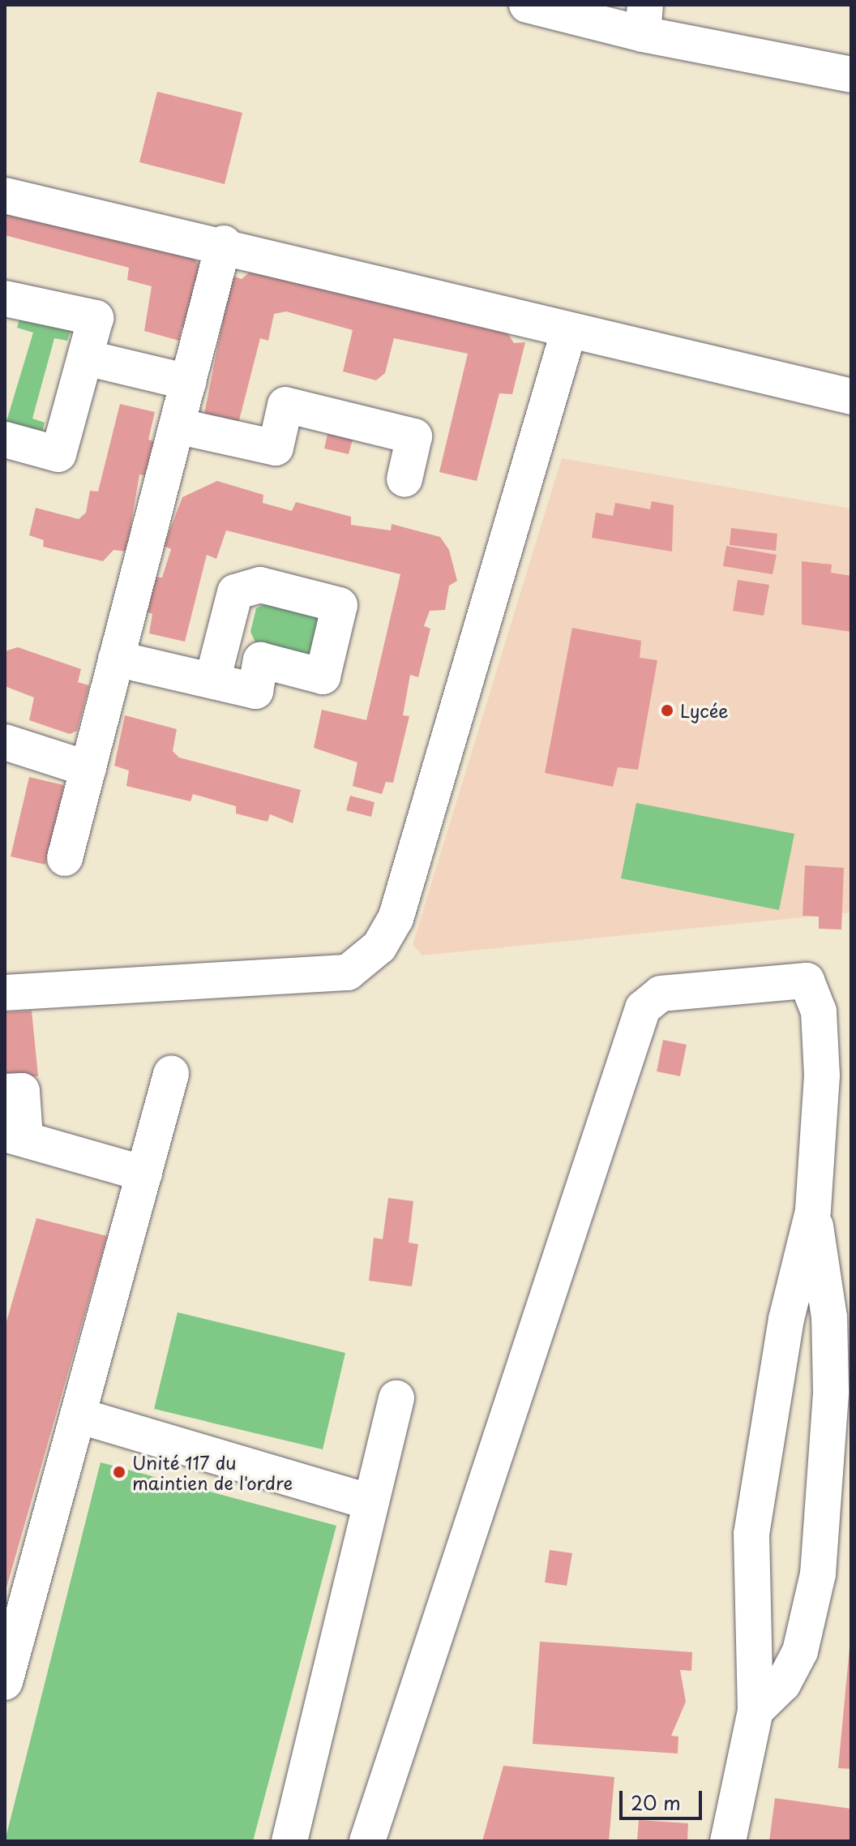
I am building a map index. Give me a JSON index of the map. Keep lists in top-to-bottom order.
{
  "places": ["Lycée", "Unité 117 du maintien de l'ordre"],
  "scale_bar": "20 m"
}
